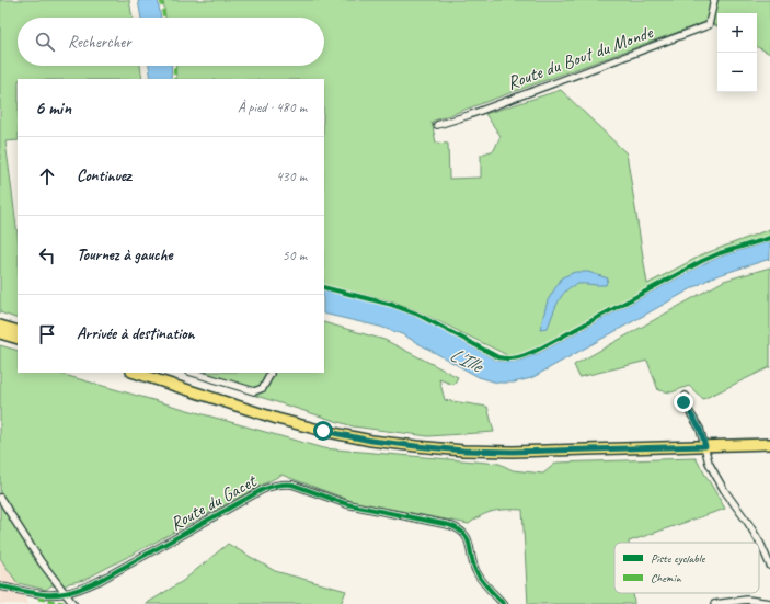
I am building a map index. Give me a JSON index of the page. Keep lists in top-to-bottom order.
{
  "streets": {
    "street": ["Route du Bout du Monde", "Route du Gacet"]
  },
  "water": ["L'Ille"],
  "legend": ["Piste cyclable", "Chemin"],
  "page": {
    "map_buttons": ["+", "−"],
    "search": "Rechercher",
    "heading": ["6 min", "À pied · 480 m"],
    "list": [
      ["Continuez", "430 m"],
      ["Tournez à gauche", "50 m"],
      "Arrivée à destination"
    ]
  }
}
